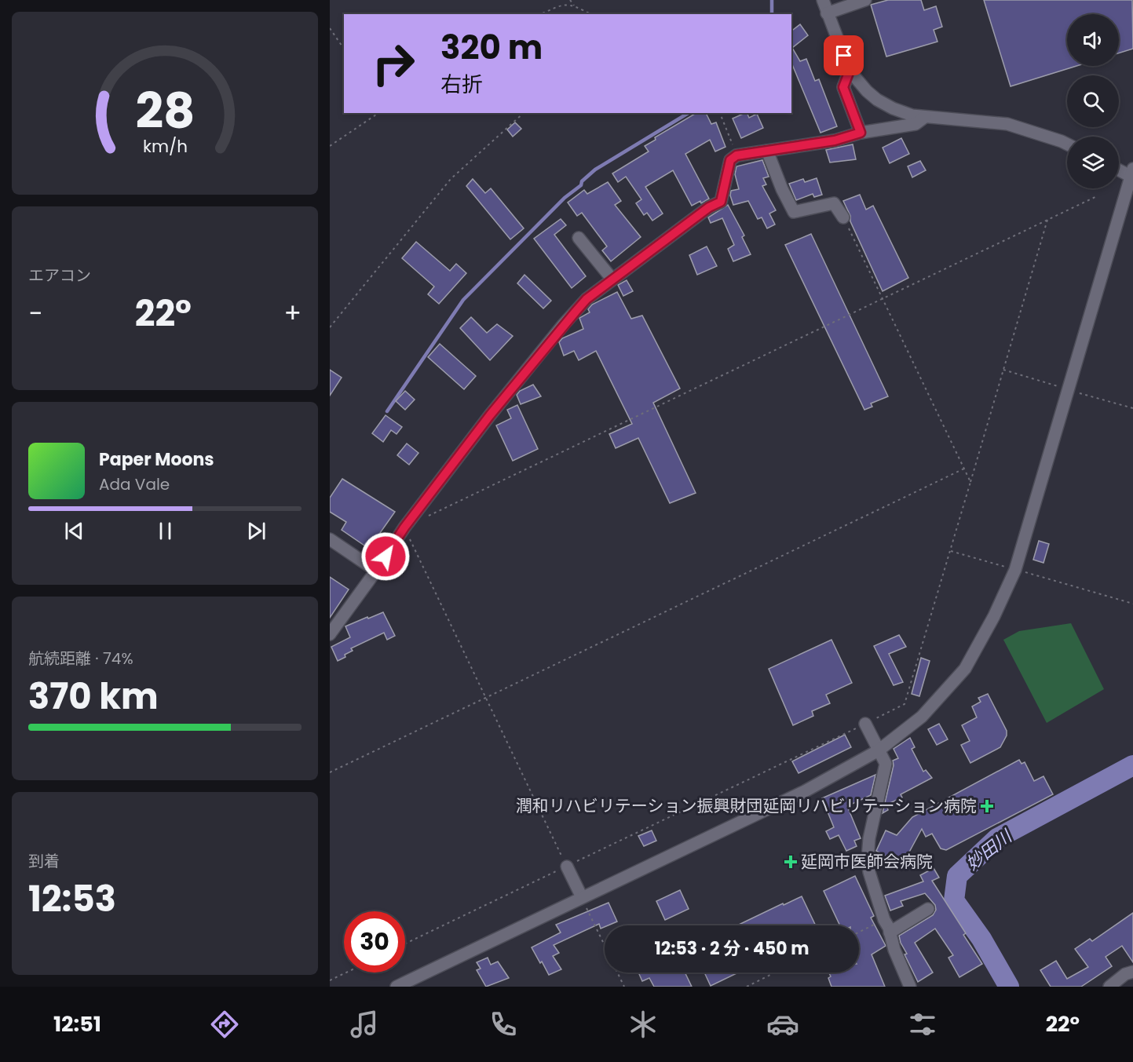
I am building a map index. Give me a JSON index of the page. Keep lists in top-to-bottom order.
{
  "water": ["妙田川"],
  "places": {
    "health": ["潤和リハビリテーション振興財団延岡リハビリテーション病院", "延岡市医師会病院"]
  },
  "page": {
    "turn": ["320 m", "右折"],
    "tile": [
      "エアコン",
      ["航続距離 · 74%", "370 km"],
      ["到着", "12:53"]
    ],
    "heat": ["−", "22°", "+"],
    "song": ["Paper Moons", "Ada Vale"],
    "limit": "30",
    "trip": "12:53 · 2 分 · 450 m",
    "tabs": ["12:51", "22°"],
    "gauge": ["28", "km/h"]
  }
}
